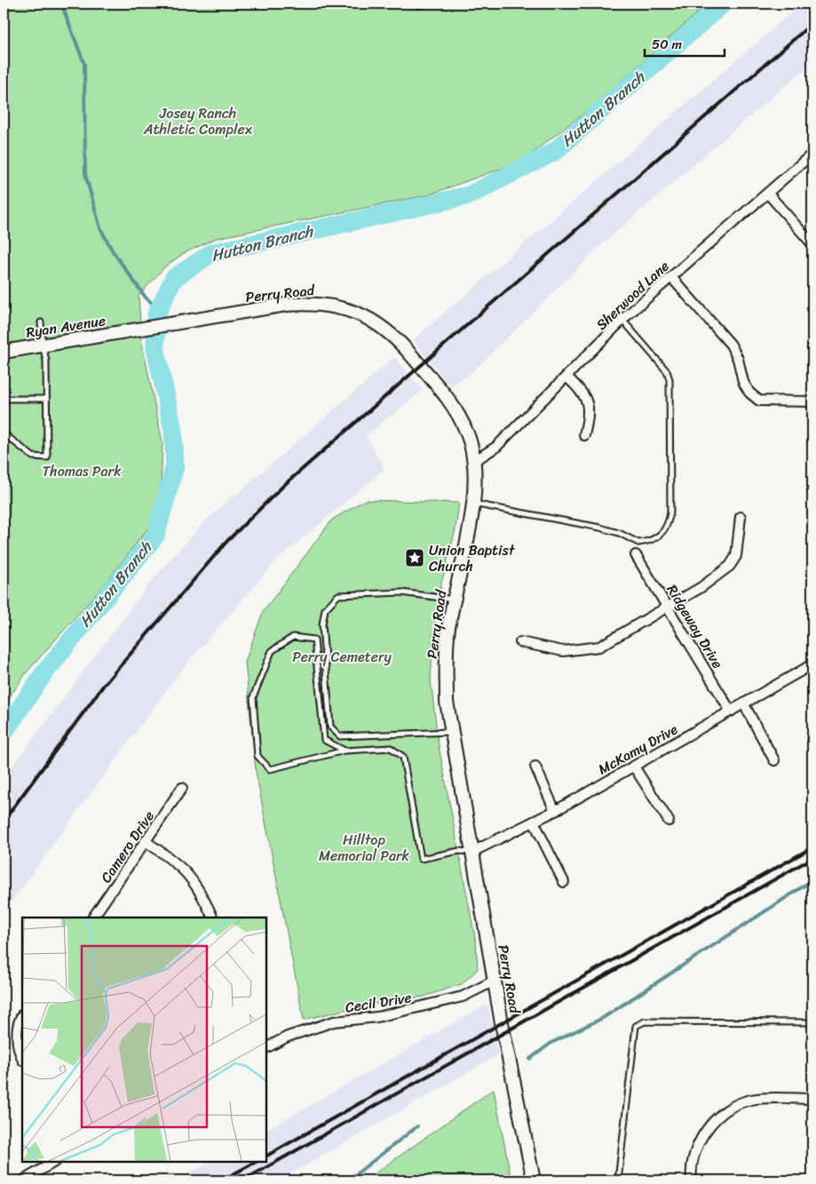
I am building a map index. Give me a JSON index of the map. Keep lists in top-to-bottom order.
{
  "streets": {
    "street": [
      "Perry Road",
      "Sherwood Lane",
      "Ryan Avenue",
      "Ridgeway Drive",
      "McKamy Drive",
      "Camero Drive",
      "Cecil Drive"
    ]
  },
  "crossings": [
    ["Perry Road", "Sherwood Lane"],
    ["Perry Road", "Ryan Avenue"],
    ["Perry Road", "McKamy Drive"],
    ["Perry Road", "Cecil Drive"],
    ["Ridgeway Drive", "McKamy Drive"]
  ],
  "water": ["Hutton Branch"],
  "parks": [
    "Josey Ranch Athletic Complex",
    "Thomas Park",
    "Perry Cemetery",
    "Hilltop Memorial Park"
  ],
  "places": {
    "place": ["Union Baptist Church"]
  },
  "scale_bar": "50 m"
}
